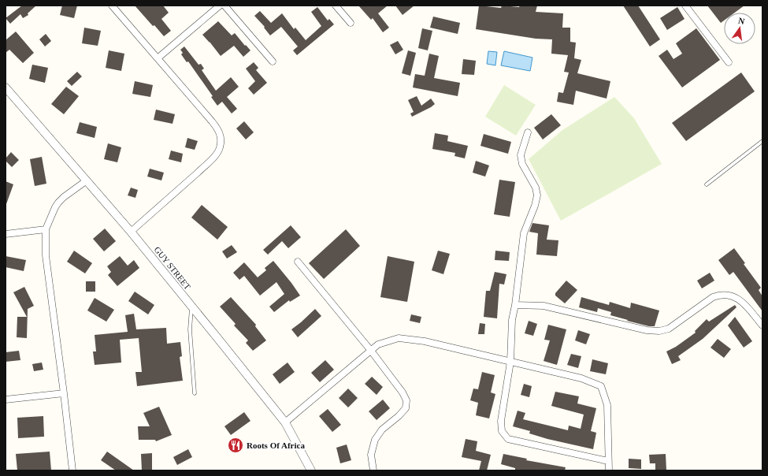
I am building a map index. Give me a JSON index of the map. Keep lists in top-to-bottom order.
{
  "streets": {
    "street": ["GUY STREET"]
  },
  "places": {
    "restaurant": ["Roots Of Africa"]
  },
  "north": "top"
}
